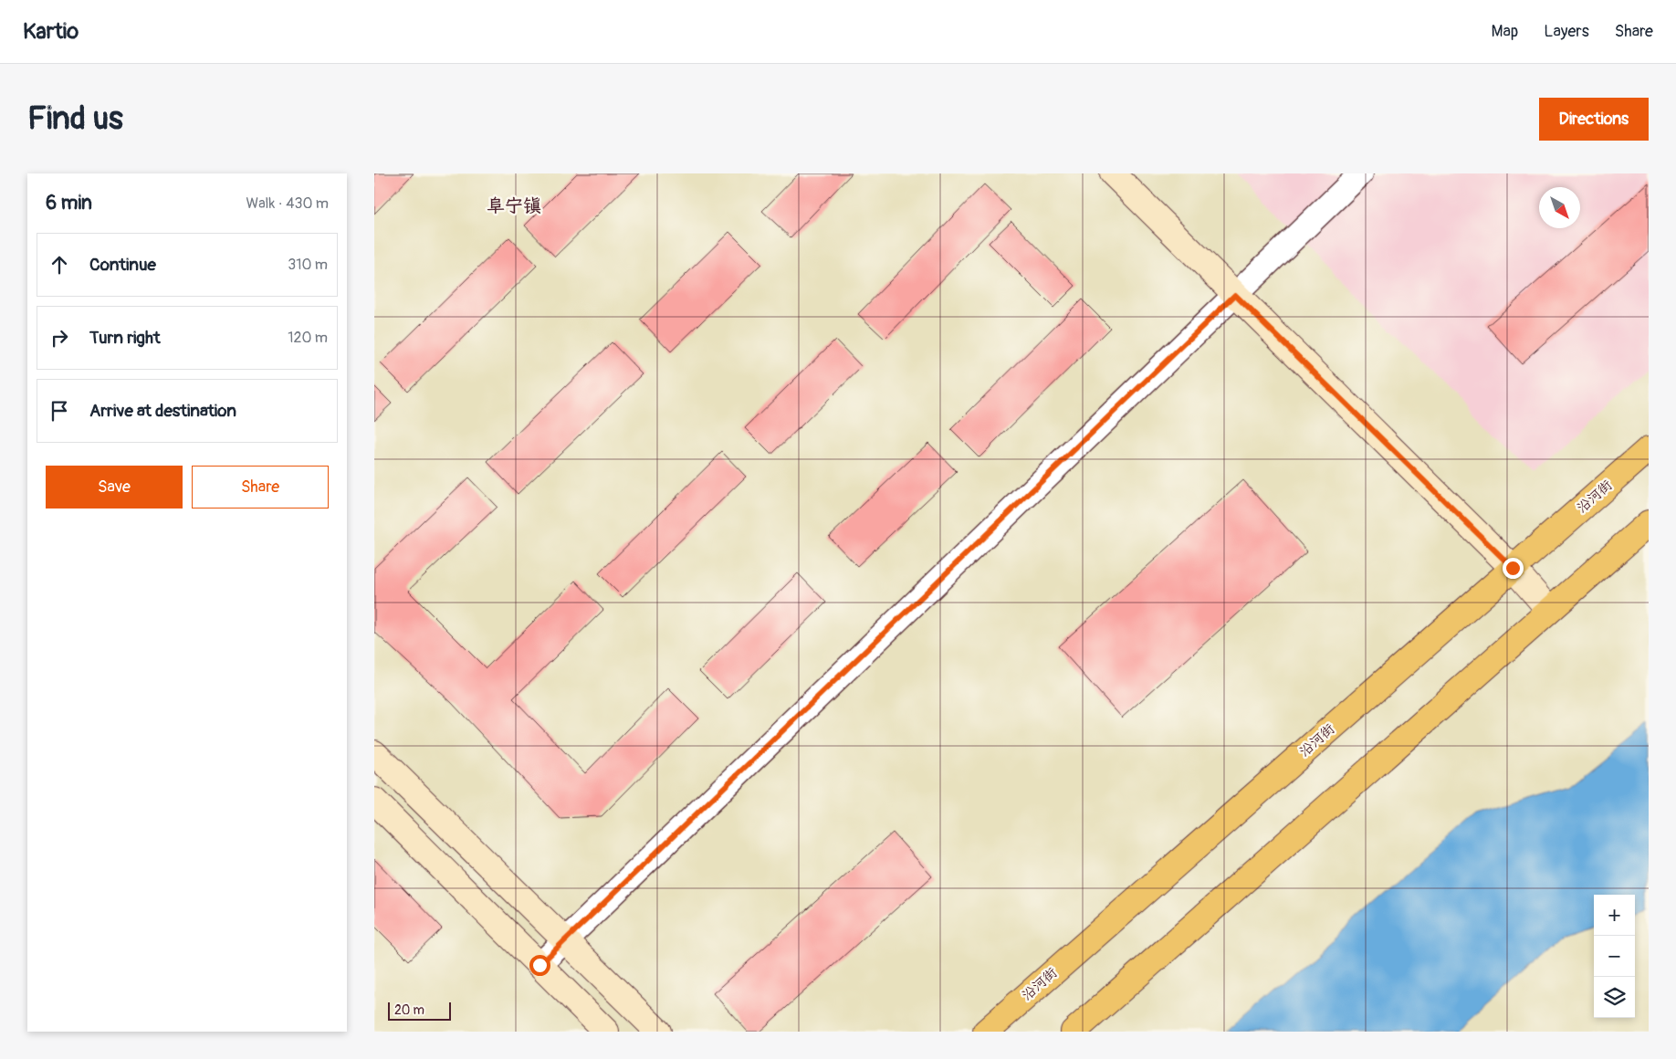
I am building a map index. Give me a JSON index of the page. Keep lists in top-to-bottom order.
{
  "streets": {
    "main road": ["沿河街"]
  },
  "districts": ["阜宁镇"],
  "scale_bar": "20 m",
  "north": "bottom right",
  "page": {
    "header": "Kartio",
    "nav": ["Map", "Layers", "Share"],
    "buttons": [
      "Directions",
      ["Save", "Share"]
    ],
    "title": "Find us",
    "heading": ["6 min", "Walk · 430 m"],
    "list": [
      ["Continue", "310 m"],
      ["Turn right", "120 m"],
      "Arrive at destination"
    ],
    "map_buttons": ["+", "−"],
    "scale": "20 m"
  }
}
